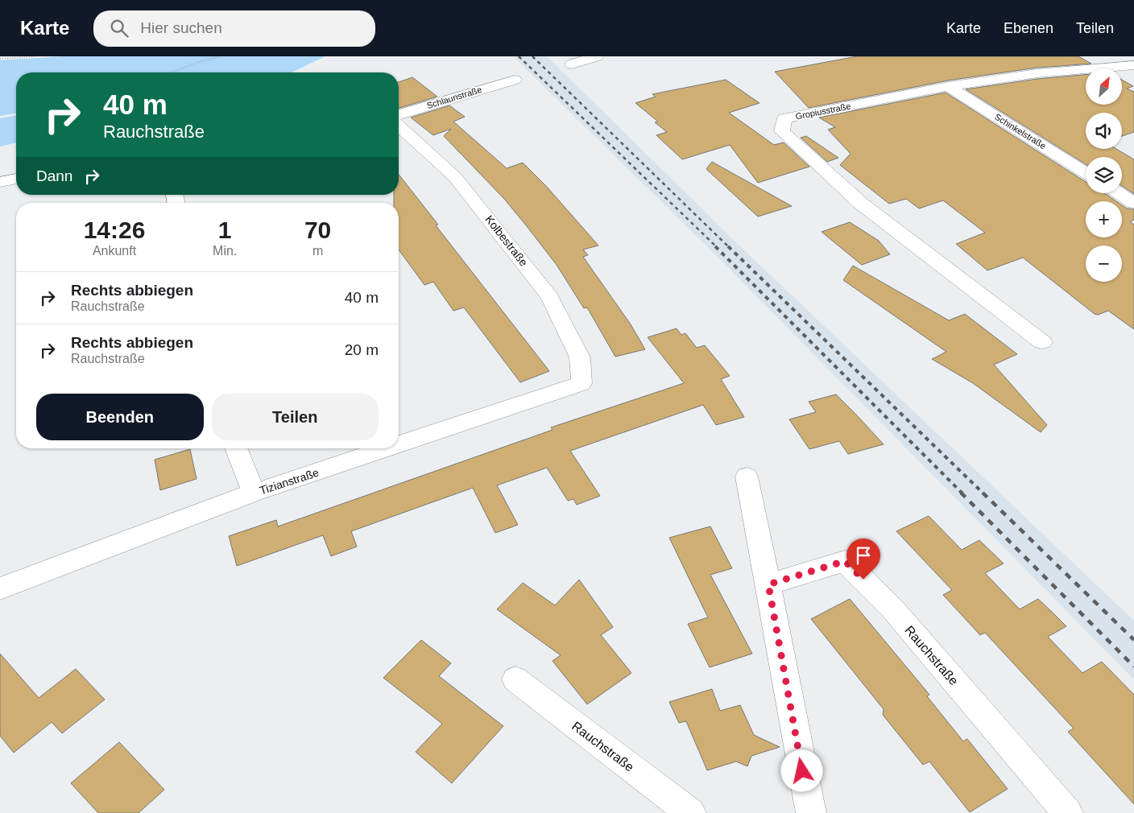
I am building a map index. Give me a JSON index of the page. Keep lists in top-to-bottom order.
{
  "streets": {
    "street": [
      "Schlaunstraße",
      "Gropiusstraße",
      "Schinkelstraße",
      "Kolbestraße",
      "Tizianstraße",
      "Rauchstraße"
    ]
  },
  "crossings": [
    ["Gropiusstraße", "Schinkelstraße"],
    ["Kolbestraße", "Tizianstraße"]
  ],
  "north": "top right",
  "page": {
    "header": "Karte",
    "search": "Hier suchen",
    "nav": ["Karte", "Ebenen", "Teilen"],
    "map_buttons": ["+", "−"],
    "turn": ["40 m", "Rauchstraße"],
    "then": "Dann",
    "eta": [
      "14:26",
      "Ankunft",
      "1",
      "Min.",
      "70",
      "m"
    ],
    "list": [
      {
        "name": "Rechts abbiegen",
        "note": "Rauchstraße",
        "value": "40 m"
      },
      {
        "name": "Rechts abbiegen",
        "note": "Rauchstraße",
        "value": "20 m"
      }
    ],
    "buttons": ["Beenden", "Teilen"]
  }
}
